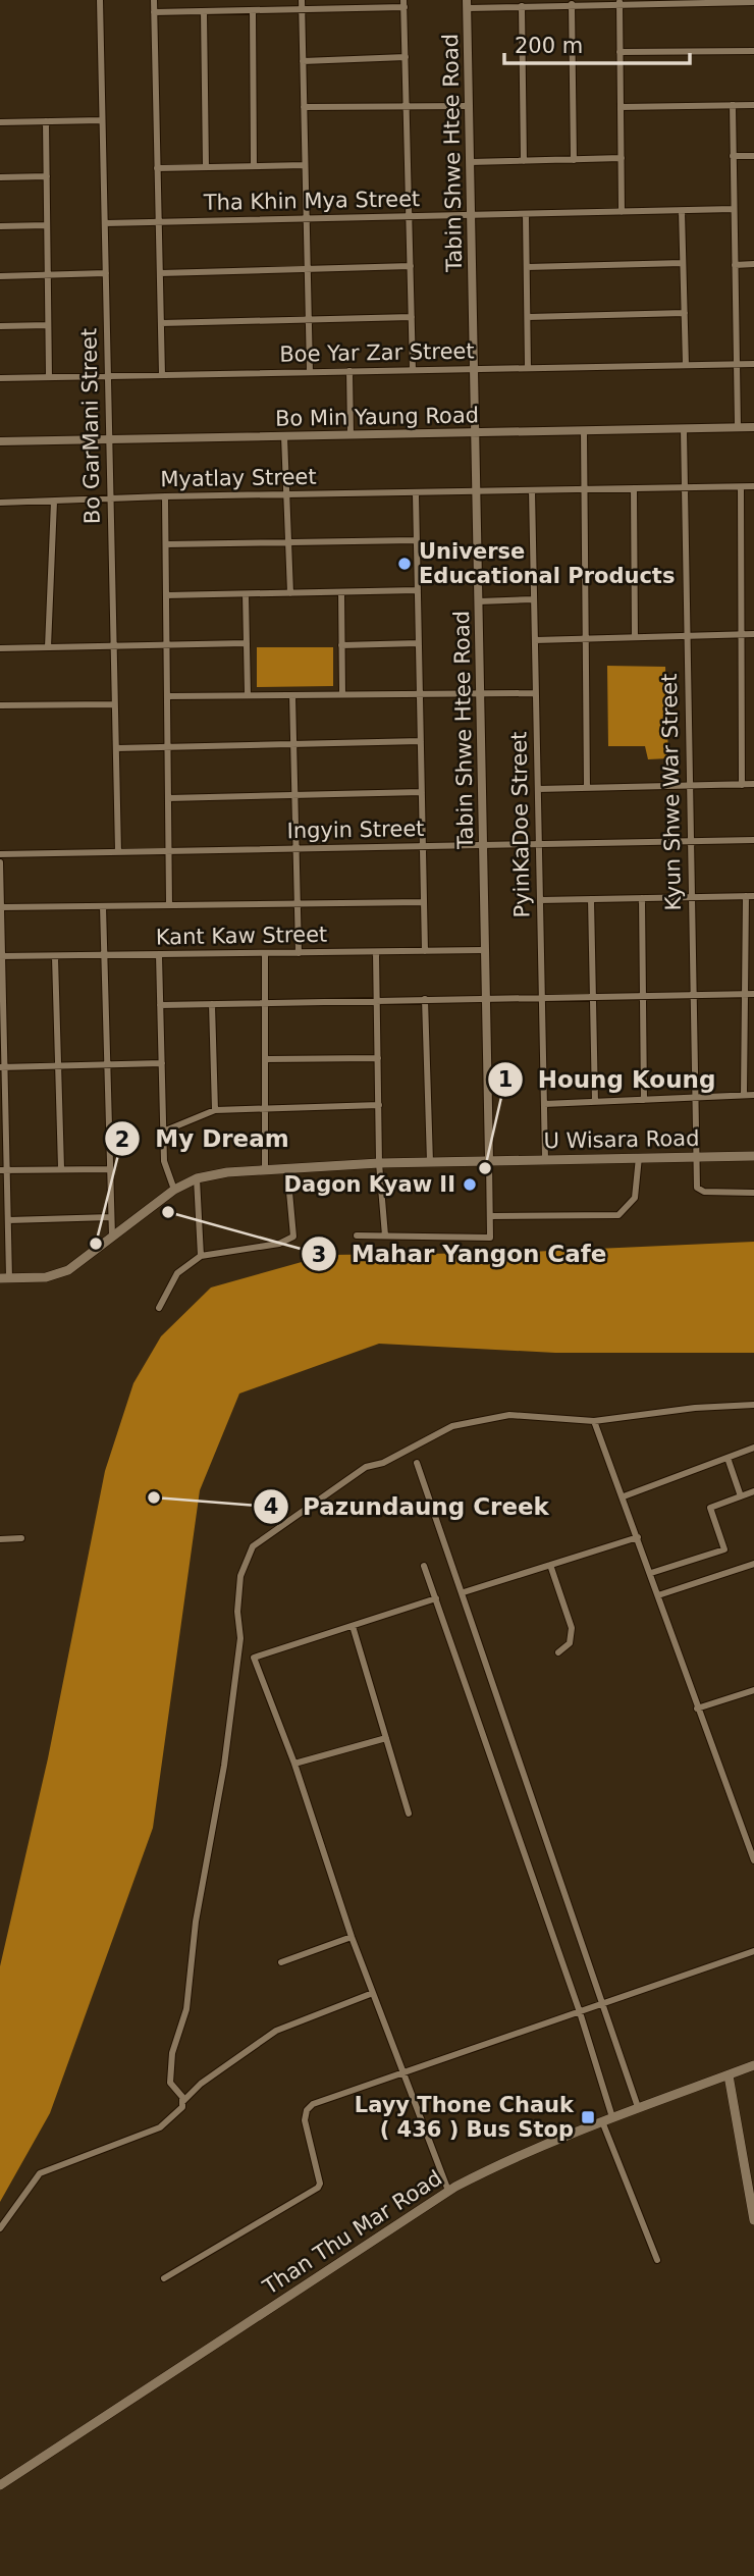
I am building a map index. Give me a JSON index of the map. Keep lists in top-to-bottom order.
{
  "streets": {
    "main road": ["U Wisara Road", "Than Thu Mar Road"],
    "street": [
      "Tabin Shwe Htee Road",
      "Tha Khin Mya Street",
      "Boe Yar Zar Street",
      "Bo Min Yaung Road",
      "Bo GarMani Street",
      "Myatlay Street",
      "Kyun Shwe War Street",
      "PyinKaDoe Street",
      "Ingyin Street",
      "Kant Kaw Street"
    ]
  },
  "crossings": [
    ["Tabin Shwe Htee Road", "Tha Khin Mya Street"],
    ["Tabin Shwe Htee Road", "Boe Yar Zar Street"],
    ["Tabin Shwe Htee Road", "Bo Min Yaung Road"],
    ["Tabin Shwe Htee Road", "Myatlay Street"],
    ["Tabin Shwe Htee Road", "Ingyin Street"],
    ["Tabin Shwe Htee Road", "Kant Kaw Street"],
    ["Tabin Shwe Htee Road", "U Wisara Road"],
    ["Tha Khin Mya Street", "Bo GarMani Street"],
    ["Boe Yar Zar Street", "Bo GarMani Street"],
    ["Bo Min Yaung Road", "Bo GarMani Street"],
    ["Bo Min Yaung Road", "Kyun Shwe War Street"],
    ["Bo GarMani Street", "Myatlay Street"],
    ["Bo GarMani Street", "Ingyin Street"],
    ["Myatlay Street", "Kyun Shwe War Street"],
    ["Myatlay Street", "PyinKaDoe Street"],
    ["Kyun Shwe War Street", "Ingyin Street"],
    ["Kyun Shwe War Street", "U Wisara Road"],
    ["PyinKaDoe Street", "Ingyin Street"],
    ["PyinKaDoe Street", "U Wisara Road"]
  ],
  "places": {
    "other": [
      "Universe Educational Products",
      "Houng Koung",
      "Dagon Kyaw II",
      "Mahar Yangon Cafe",
      "My Dream",
      "Pazundaung Creek"
    ],
    "transit": ["Layy Thone Chauk ( 436 ) Bus Stop"]
  },
  "scale_bar": "200 m"
}
